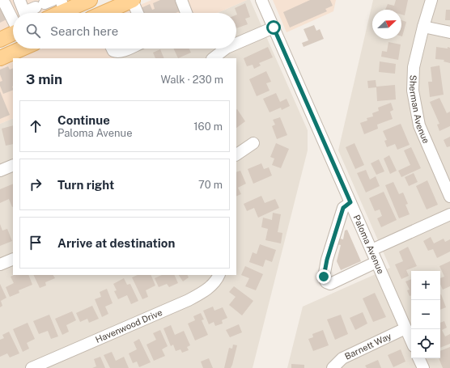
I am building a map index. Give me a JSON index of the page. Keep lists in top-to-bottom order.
{
  "streets": {
    "street": [
      "Sherman Avenue",
      "Paloma Avenue",
      "Havenwood Drive",
      "Barnett Way"
    ]
  },
  "crossings": [
    ["Paloma Avenue", "Barnett Way"]
  ],
  "north": "top right",
  "page": {
    "search": "Search here",
    "heading": ["3 min", "Walk · 230 m"],
    "list": [
      ["Continue", "Paloma Avenue", "160 m"],
      ["Turn right", "70 m"],
      "Arrive at destination"
    ],
    "map_buttons": ["+", "−"]
  }
}
